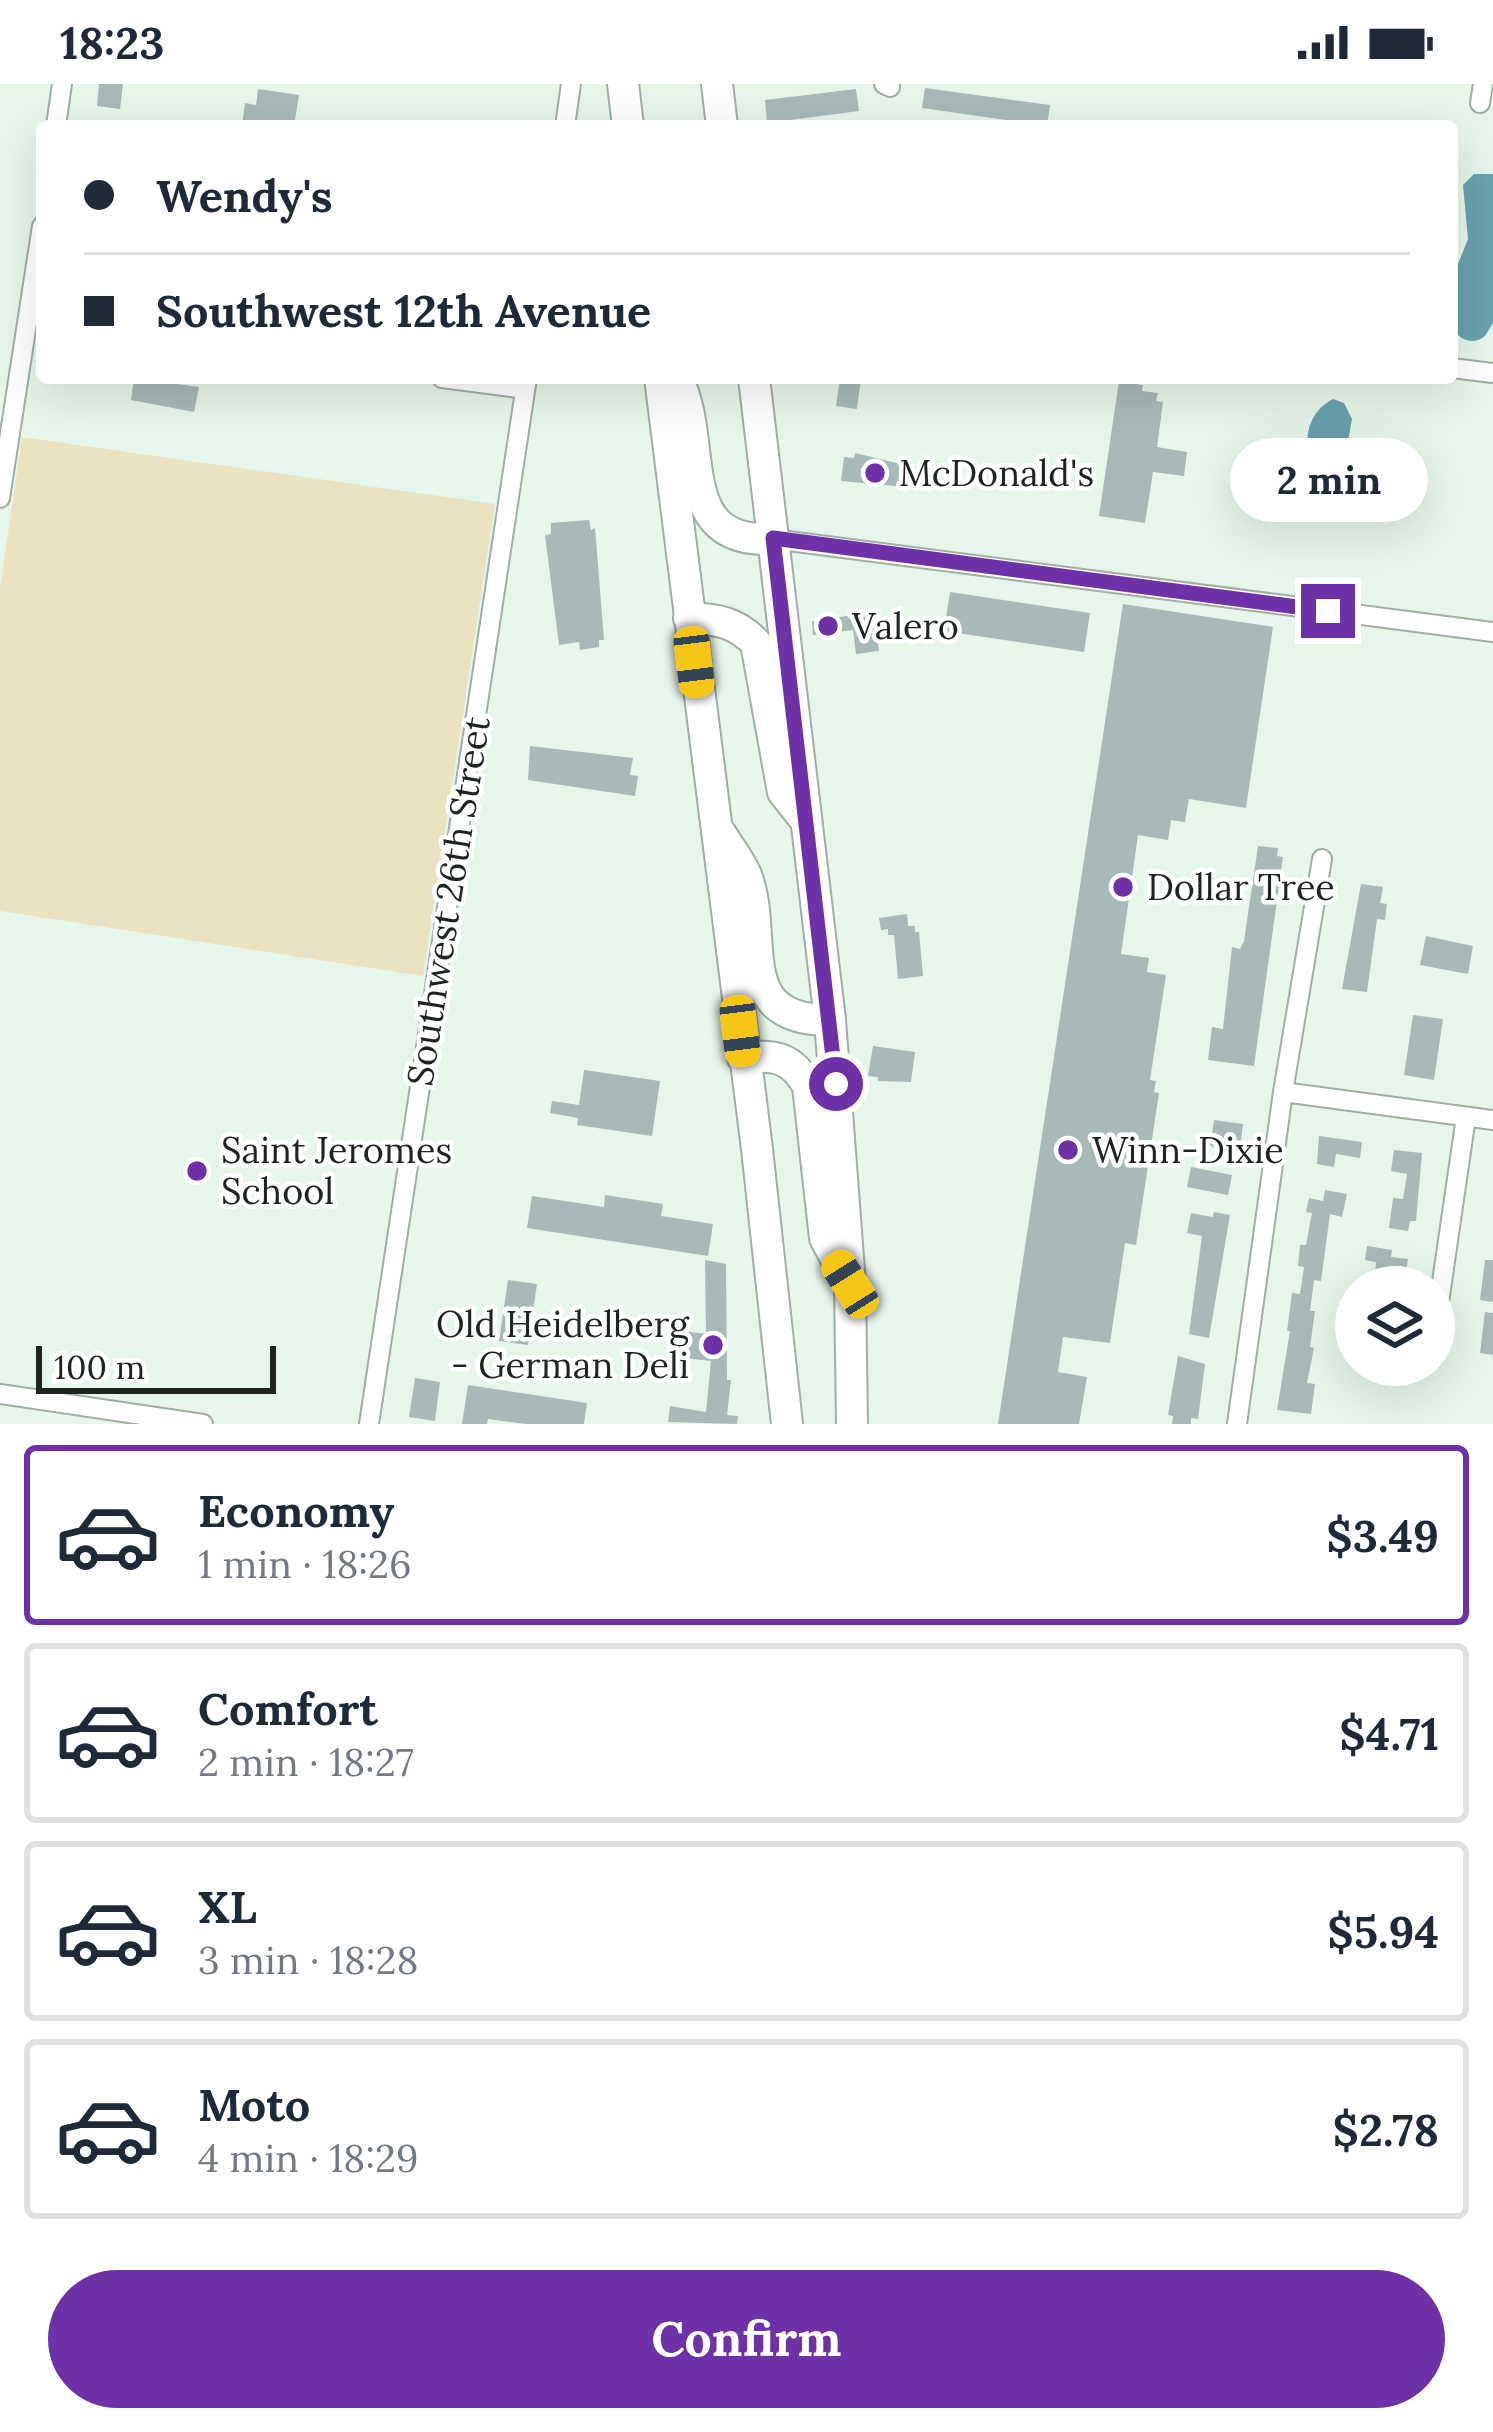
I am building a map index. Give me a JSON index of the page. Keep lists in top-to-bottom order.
{
  "streets": {
    "street": ["Southwest 26th Street"]
  },
  "places": [
    "McDonald's",
    "Valero",
    "Dollar Tree",
    "Winn-Dixie",
    "Saint Jeromes School",
    "Old Heidelberg - German Deli"
  ],
  "scale_bar": "100 m",
  "page": {
    "status": "18:23",
    "banner": ["Wendy's", "Southwest 12th Avenue"],
    "bubble": "2 min",
    "scale": "100 m",
    "list": [
      {
        "name": "Economy",
        "note": "1 min · 18:26",
        "value": "$3.49"
      },
      {
        "name": "Comfort",
        "note": "2 min · 18:27",
        "value": "$4.71"
      },
      {
        "name": "XL",
        "note": "3 min · 18:28",
        "value": "$5.94"
      },
      {
        "name": "Moto",
        "note": "4 min · 18:29",
        "value": "$2.78"
      }
    ],
    "buttons": "Confirm"
  }
}
